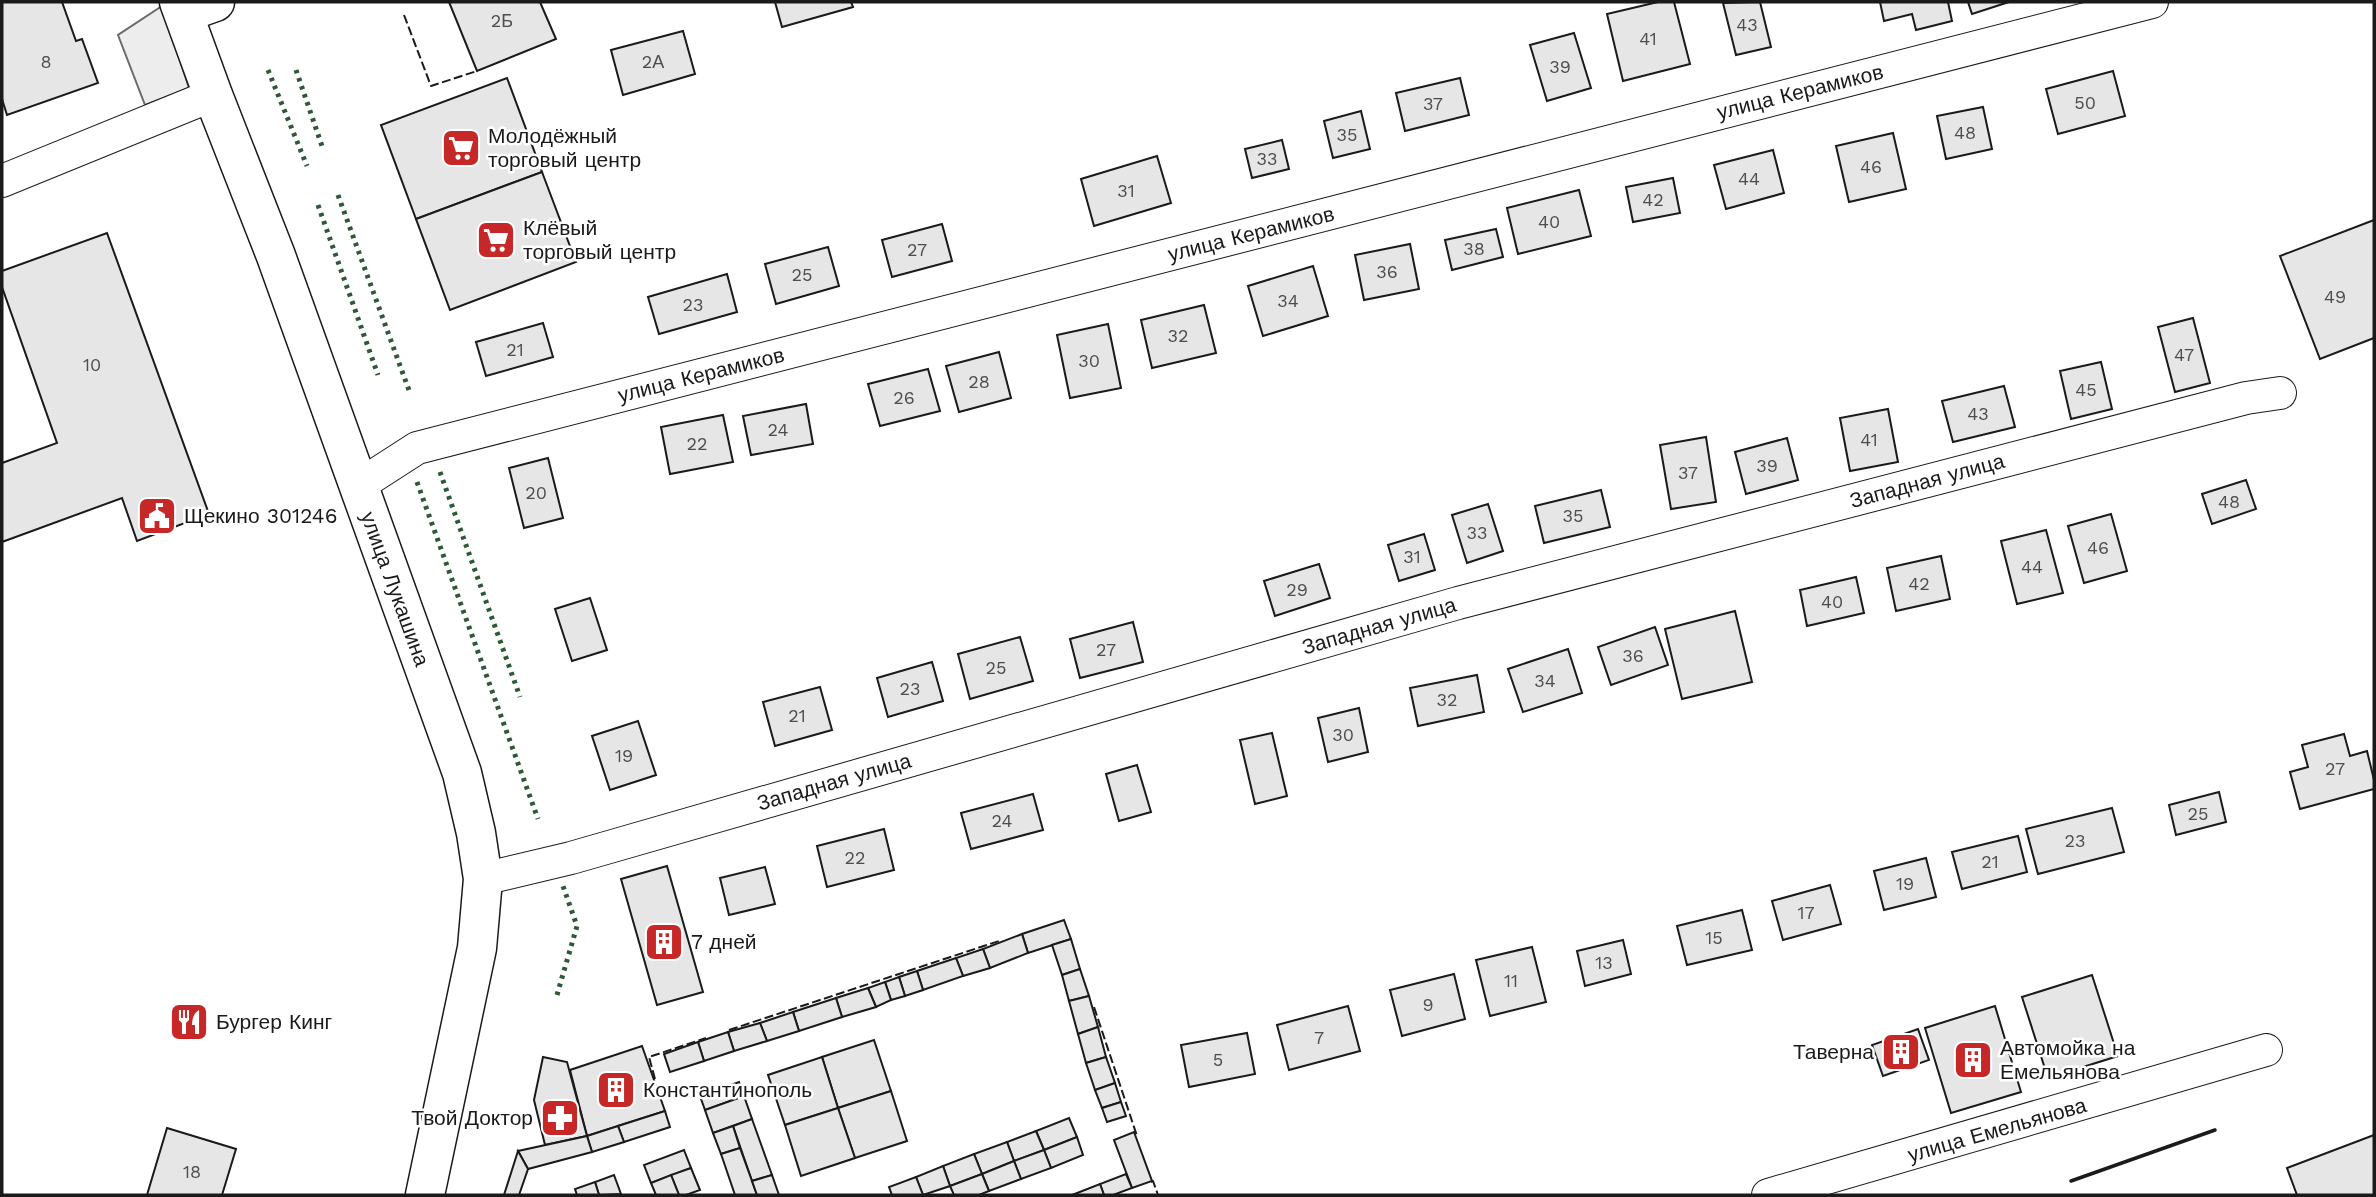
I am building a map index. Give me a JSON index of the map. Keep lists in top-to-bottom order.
{
  "streets": {
    "main road": ["улица Лукашина"],
    "street": ["улица Керамиков", "Западная улица", "улица Емельянова"]
  },
  "crossings": [
    ["улица Керамиков", "улица Лукашина"],
    ["Западная улица", "улица Лукашина"]
  ],
  "places": {
    "supermarket": ["Молодёжный торговый центр", "Клёвый торговый центр"],
    "public building": ["Щекино 301246"],
    "building": [
      "7 дней",
      "Таверна",
      "Автомойка на Емельянова",
      "Константинополь"
    ],
    "restaurant": ["Бургер Кинг"],
    "pharmacy": ["Твой Доктор"]
  },
  "house_numbers": [
    "2Б",
    "43",
    "41",
    "8",
    "2А",
    "39",
    "50",
    "37",
    "48",
    "35",
    "33",
    "46",
    "44",
    "31",
    "42",
    "40",
    "38",
    "27",
    "36",
    "25",
    "49",
    "34",
    "23",
    "32",
    "21",
    "47",
    "30",
    "10",
    "28",
    "45",
    "26",
    "43",
    "24",
    "41",
    "22",
    "39",
    "37",
    "20",
    "48",
    "35",
    "33",
    "46",
    "31",
    "44",
    "42",
    "29",
    "40",
    "27",
    "36",
    "25",
    "34",
    "23",
    "32",
    "21",
    "30",
    "19",
    "27",
    "25",
    "24",
    "23",
    "22",
    "21",
    "19",
    "17",
    "15",
    "13",
    "11",
    "9",
    "7",
    "5",
    "18"
  ]
}
